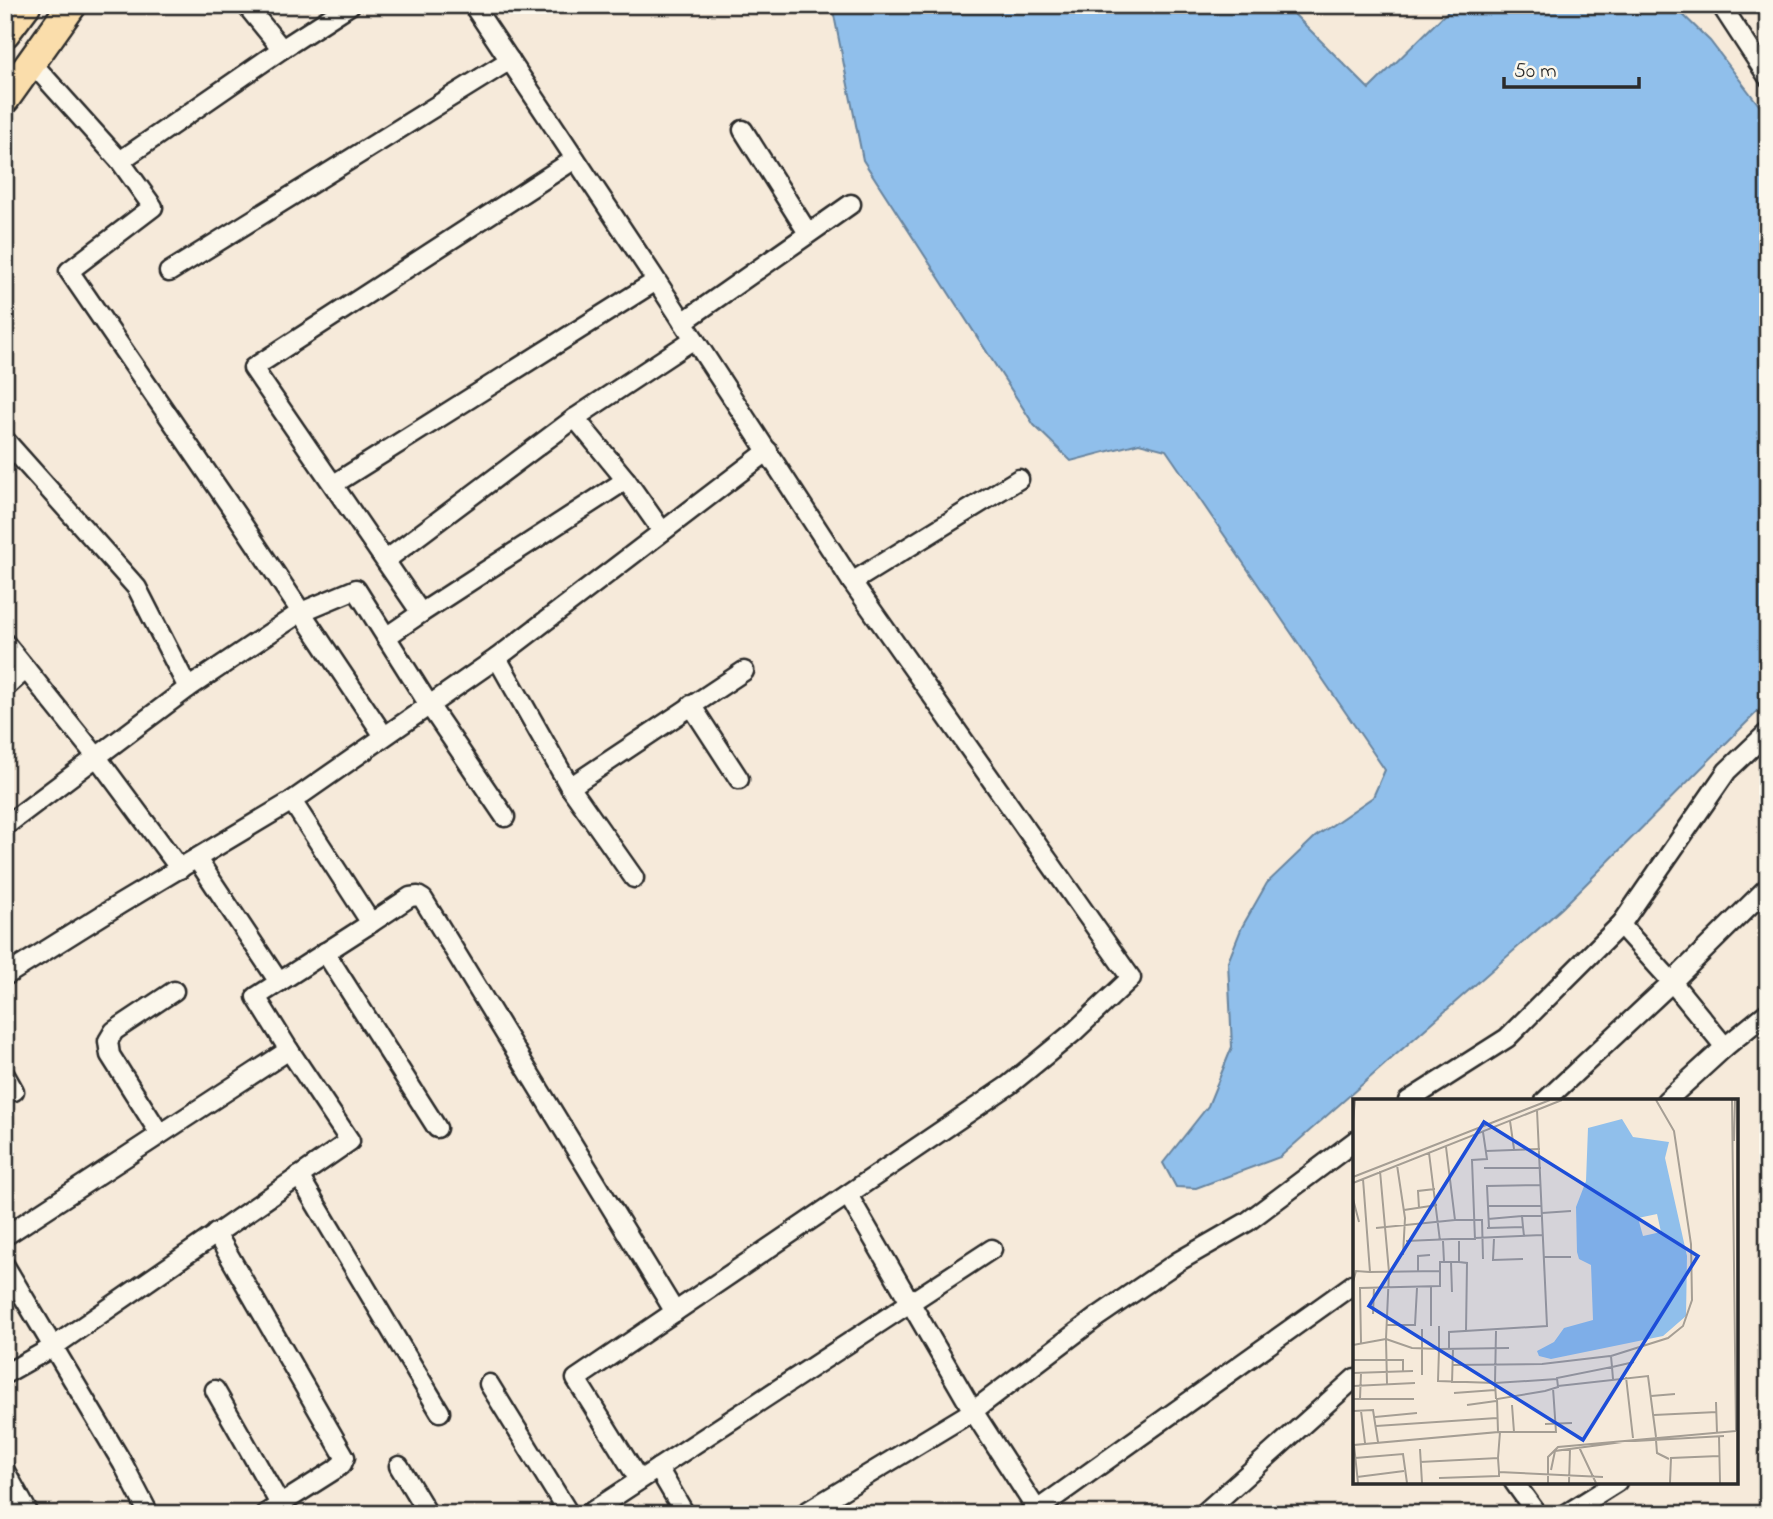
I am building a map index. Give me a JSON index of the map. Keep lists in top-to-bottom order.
{
  "scale_bar": "50 m"
}
